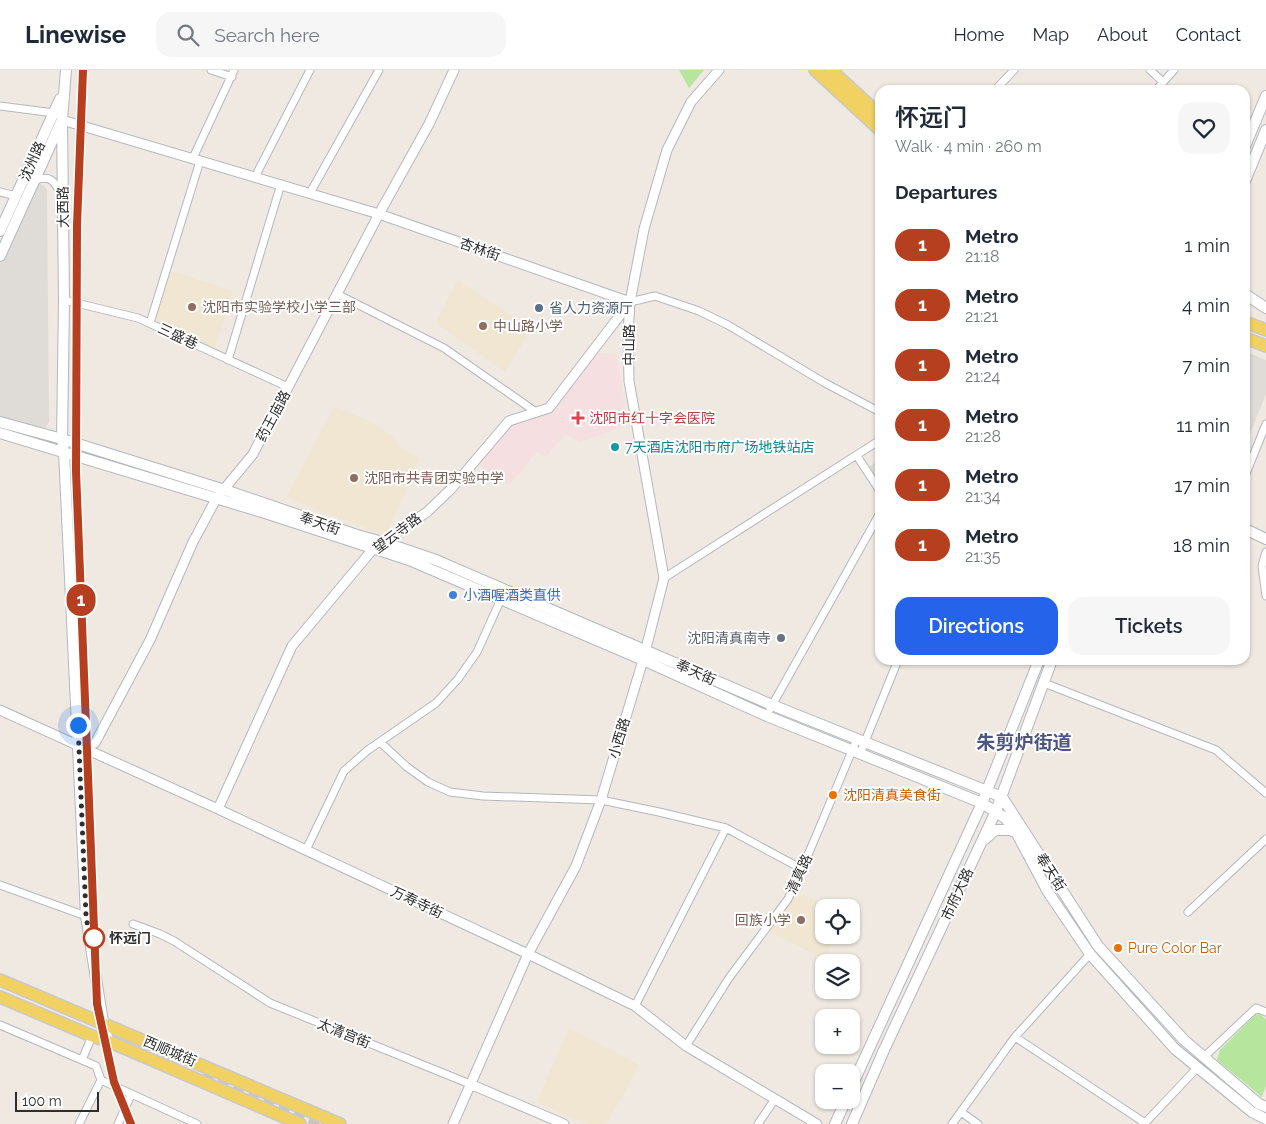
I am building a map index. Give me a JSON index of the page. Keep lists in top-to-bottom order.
{
  "streets": {
    "main road": [
      "沈州路",
      "大西路",
      "奉天街",
      "市府大路",
      "西顺城街"
    ],
    "street": [
      "杏林街",
      "三盛巷",
      "中山路",
      "药王庙路",
      "望云寺路",
      "小西路",
      "清真路",
      "万寿寺街",
      "太清宫街"
    ]
  },
  "crossings": [
    ["沈州路", "大西路"],
    ["沈州路", "杏林街"],
    ["大西路", "杏林街"],
    ["大西路", "三盛巷"],
    ["大西路", "药王庙路"],
    ["大西路", "奉天街"],
    ["大西路", "万寿寺街"],
    ["大西路", "西顺城街"],
    ["杏林街", "中山路"],
    ["杏林街", "药王庙路"],
    ["杏林街", "望云寺路"],
    ["三盛巷", "药王庙路"],
    ["中山路", "望云寺路"],
    ["中山路", "小西路"],
    ["药王庙路", "奉天街"],
    ["药王庙路", "万寿寺街"],
    ["奉天街", "望云寺路"],
    ["奉天街", "小西路"],
    ["奉天街", "清真路"],
    ["奉天街", "市府大路"],
    ["望云寺路", "万寿寺街"],
    ["小西路", "万寿寺街"],
    ["小西路", "太清宫街"],
    ["清真路", "万寿寺街"]
  ],
  "districts": ["朱剪炉街道"],
  "places": {
    "other": [
      "沈阳市实验学校小学三部",
      "省人力资源厅",
      "中山路小学",
      "7天酒店沈阳市府广场地铁站店",
      "沈阳市共青团实验中学",
      "小酒喔酒类直供",
      "沈阳清真南寺",
      "沈阳清真美食街",
      "回族小学",
      "怀远门",
      "Pure Color Bar"
    ],
    "health": ["沈阳市红十字会医院"]
  },
  "lines": ["metro line 1"],
  "scale_bar": "100 m",
  "page": {
    "header": "Linewise",
    "search": "Search here",
    "nav": [
      "Home",
      "Map",
      "About",
      "Contact"
    ],
    "on_map": "1",
    "heading": [
      ["怀远门", "Walk · 4 min · 260 m"],
      "Departures"
    ],
    "list": [
      {
        "mark": "1",
        "name": "Metro",
        "note": "21:18",
        "value": "1 min"
      },
      {
        "mark": "1",
        "name": "Metro",
        "note": "21:21",
        "value": "4 min"
      },
      {
        "mark": "1",
        "name": "Metro",
        "note": "21:24",
        "value": "7 min"
      },
      {
        "mark": "1",
        "name": "Metro",
        "note": "21:28",
        "value": "11 min"
      },
      {
        "mark": "1",
        "name": "Metro",
        "note": "21:34",
        "value": "17 min"
      },
      {
        "mark": "1",
        "name": "Metro",
        "note": "21:35",
        "value": "18 min"
      }
    ],
    "buttons": ["Directions", "Tickets"],
    "map_buttons": ["+", "−"],
    "scale": "100 m"
  }
}
